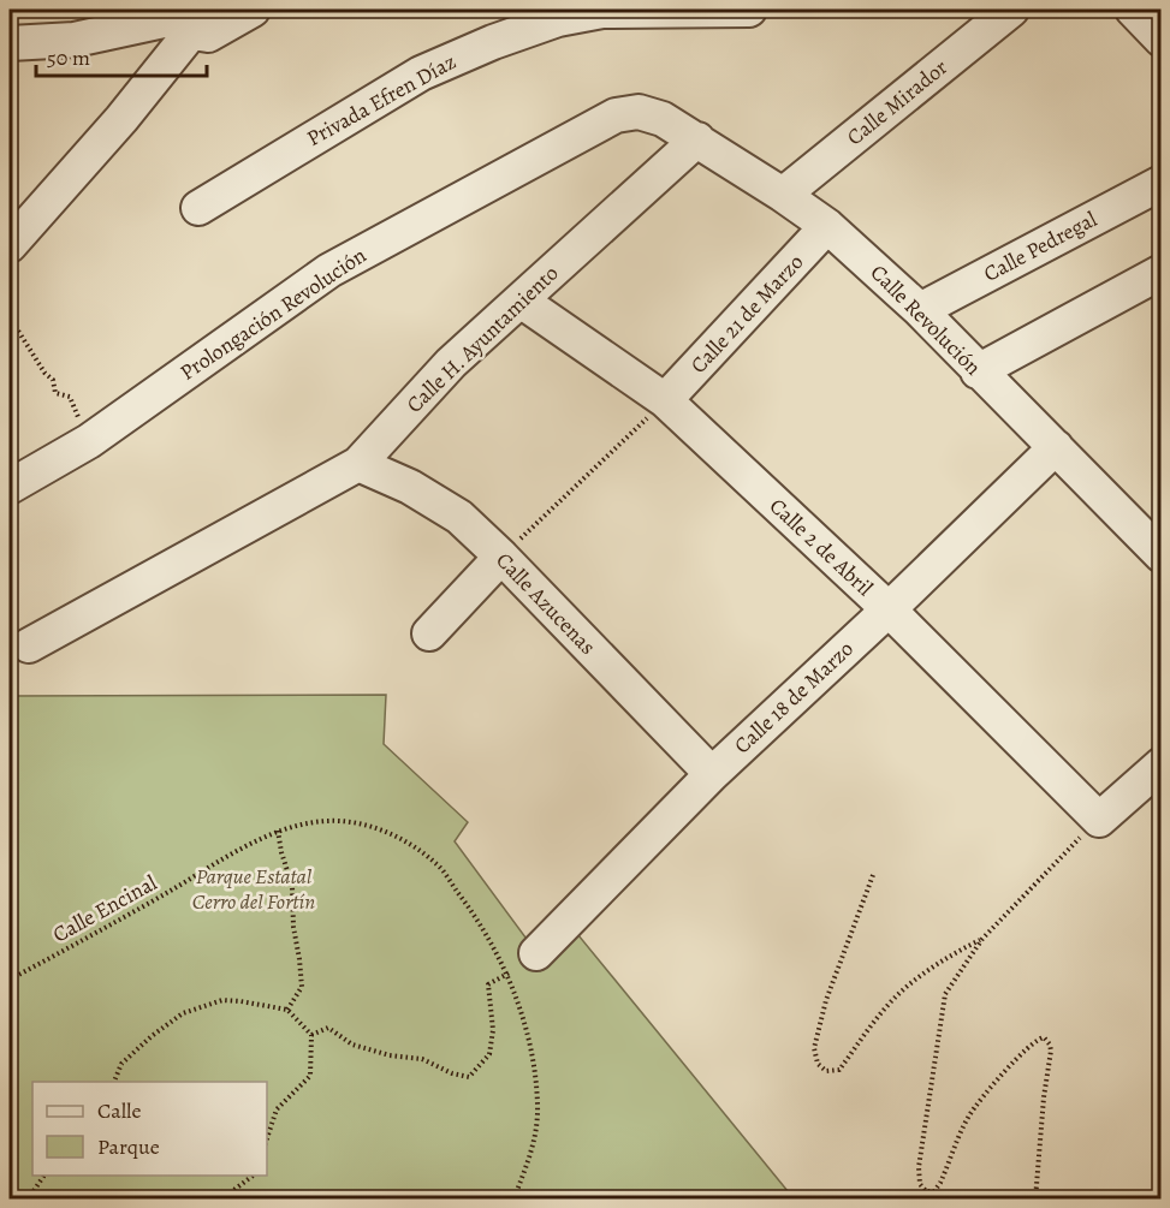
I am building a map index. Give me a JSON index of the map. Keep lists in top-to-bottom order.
{
  "streets": {
    "street": [
      "Privada Efren Díaz",
      "Calle Mirador",
      "Calle Pedregal",
      "Prolongación Revolución",
      "Calle 21 de Marzo",
      "Calle Revolución",
      "Calle H. Ayuntamiento",
      "Calle 2 de Abril",
      "Calle Azucenas",
      "Calle 18 de Marzo"
    ],
    "path": ["Calle Encinal"]
  },
  "crossings": [
    ["Calle Mirador", "Calle Revolución"],
    ["Calle Pedregal", "Calle Revolución"],
    ["Prolongación Revolución", "Calle Revolución"],
    ["Calle 21 de Marzo", "Calle Revolución"],
    ["Calle 21 de Marzo", "Calle 2 de Abril"],
    ["Calle Revolución", "Calle H. Ayuntamiento"],
    ["Calle Revolución", "Calle 18 de Marzo"],
    ["Calle H. Ayuntamiento", "Calle 2 de Abril"],
    ["Calle H. Ayuntamiento", "Calle Azucenas"],
    ["Calle 2 de Abril", "Calle 18 de Marzo"],
    ["Calle Azucenas", "Calle 18 de Marzo"]
  ],
  "parks": ["Parque Estatal Cerro del Fortín"],
  "legend": ["Calle", "Parque"],
  "scale_bar": "50 m"
}
